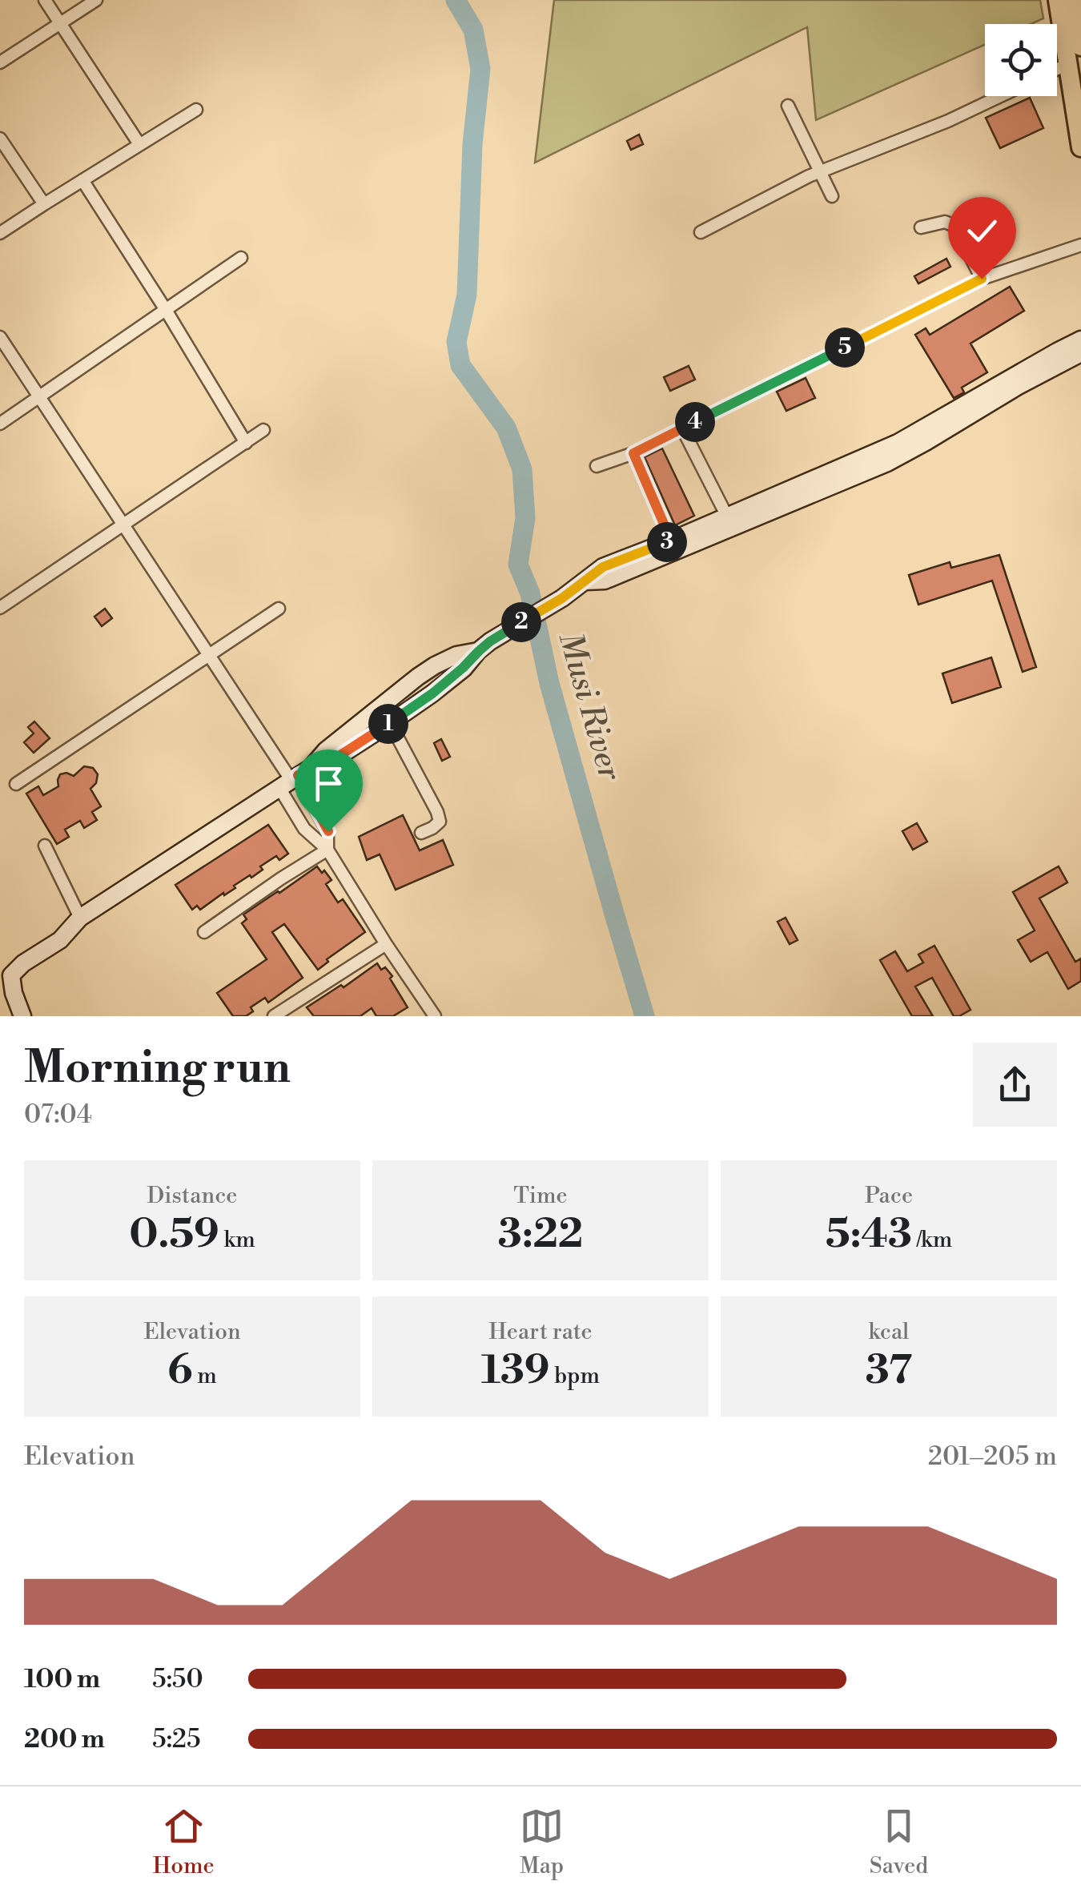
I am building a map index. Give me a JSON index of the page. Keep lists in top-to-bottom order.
{
  "water": ["Musi River"],
  "page": {
    "pins": [
      "5",
      "4",
      "3",
      "2",
      "1"
    ],
    "heading": ["Morning run", "07:04"],
    "stats": [
      ["Distance", "0.59 km"],
      ["Time", "3:22"],
      ["Pace", "5:43 /km"],
      ["Elevation", "6 m"],
      ["Heart rate", "139 bpm"],
      ["kcal", "37"]
    ],
    "chart": ["Elevation", "201–205 m"],
    "list": [
      {
        "name": "100 m",
        "note": "5:50"
      },
      {
        "name": "200 m",
        "note": "5:25"
      }
    ],
    "tabs": ["Home", "Map", "Saved"]
  }
}
